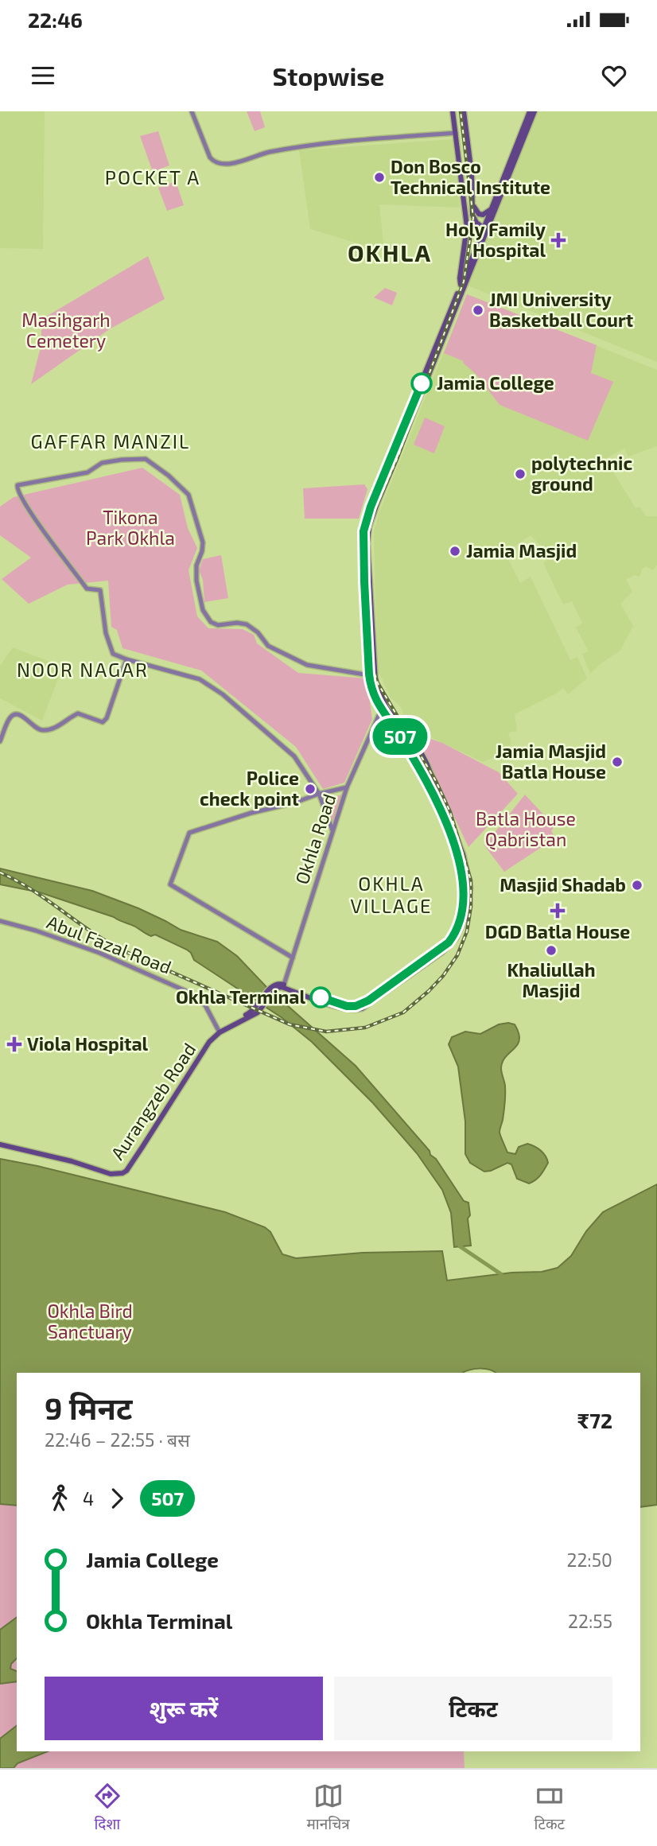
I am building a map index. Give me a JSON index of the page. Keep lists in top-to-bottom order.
{
  "streets": {
    "main road": ["Aurangzeb Road"],
    "street": ["Okhla Road", "Abul Fazal Road"]
  },
  "crossings": [
    ["Abul Fazal Road", "Aurangzeb Road"]
  ],
  "districts": [
    "POCKET A",
    "OKHLA",
    "GAFFAR MANZIL",
    "NOOR NAGAR",
    "OKHLA VILLAGE"
  ],
  "parks": [
    "Masihgarh Cemetery",
    "Tikona Park Okhla",
    "Batla House Qabristan",
    "Okhla Bird Sanctuary"
  ],
  "places": {
    "other": [
      "Don Bosco Technical Institute",
      "JMI University Basketball Court",
      "Jamia College",
      "polytechnic ground",
      "Jamia Masjid",
      "Jamia Masjid Batla House",
      "Police check point",
      "Masjid Shadab",
      "Khaliullah Masjid",
      "Okhla Terminal"
    ],
    "health": ["Holy Family Hospital", "DGD Batla House", "Viola Hospital"]
  },
  "lines": ["bus line 507"],
  "page": {
    "status": "22:46",
    "header": "Stopwise",
    "on_map": "507",
    "heading": ["9 मिनट", "22:46 – 22:55 · बस", "₹72"],
    "legs": ["4", "507"],
    "list": [
      {
        "name": "Jamia College",
        "value": "22:50"
      },
      {
        "name": "Okhla Terminal",
        "value": "22:55"
      }
    ],
    "buttons": ["शुरू करें", "टिकट"],
    "tabs": ["दिशा", "मानचित्र", "टिकट"]
  }
}
